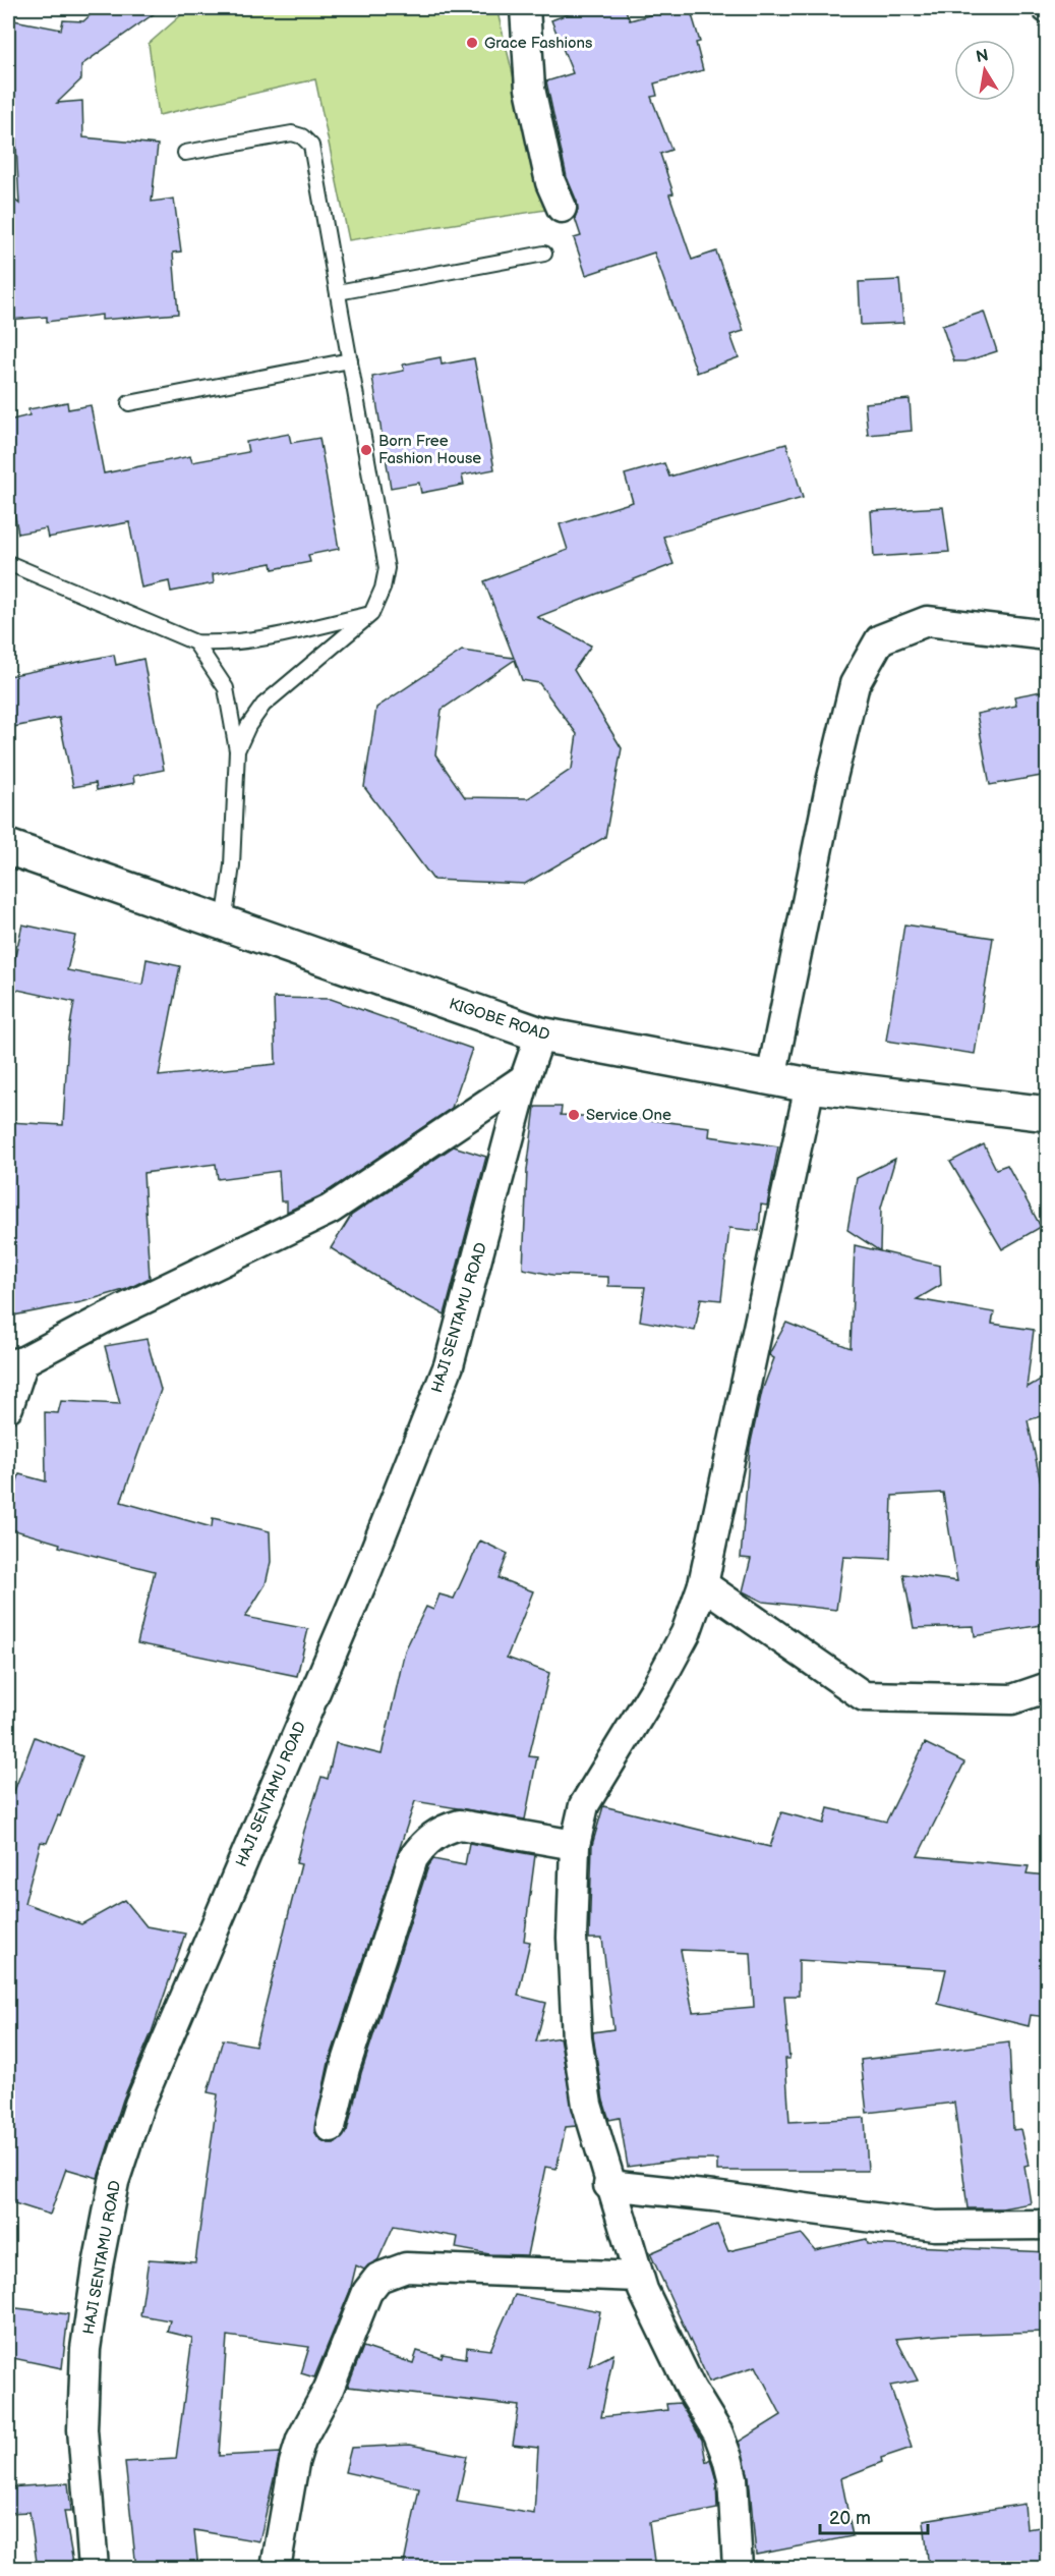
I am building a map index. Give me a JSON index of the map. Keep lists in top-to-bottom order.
{
  "streets": {
    "street": ["KIGOBE ROAD", "HAJI SENTAMU ROAD"]
  },
  "crossings": [
    ["KIGOBE ROAD", "HAJI SENTAMU ROAD"]
  ],
  "places": ["Grace Fashions", "Born Free Fashion House", "Service One"],
  "scale_bar": "20 m",
  "north": "top"
}
